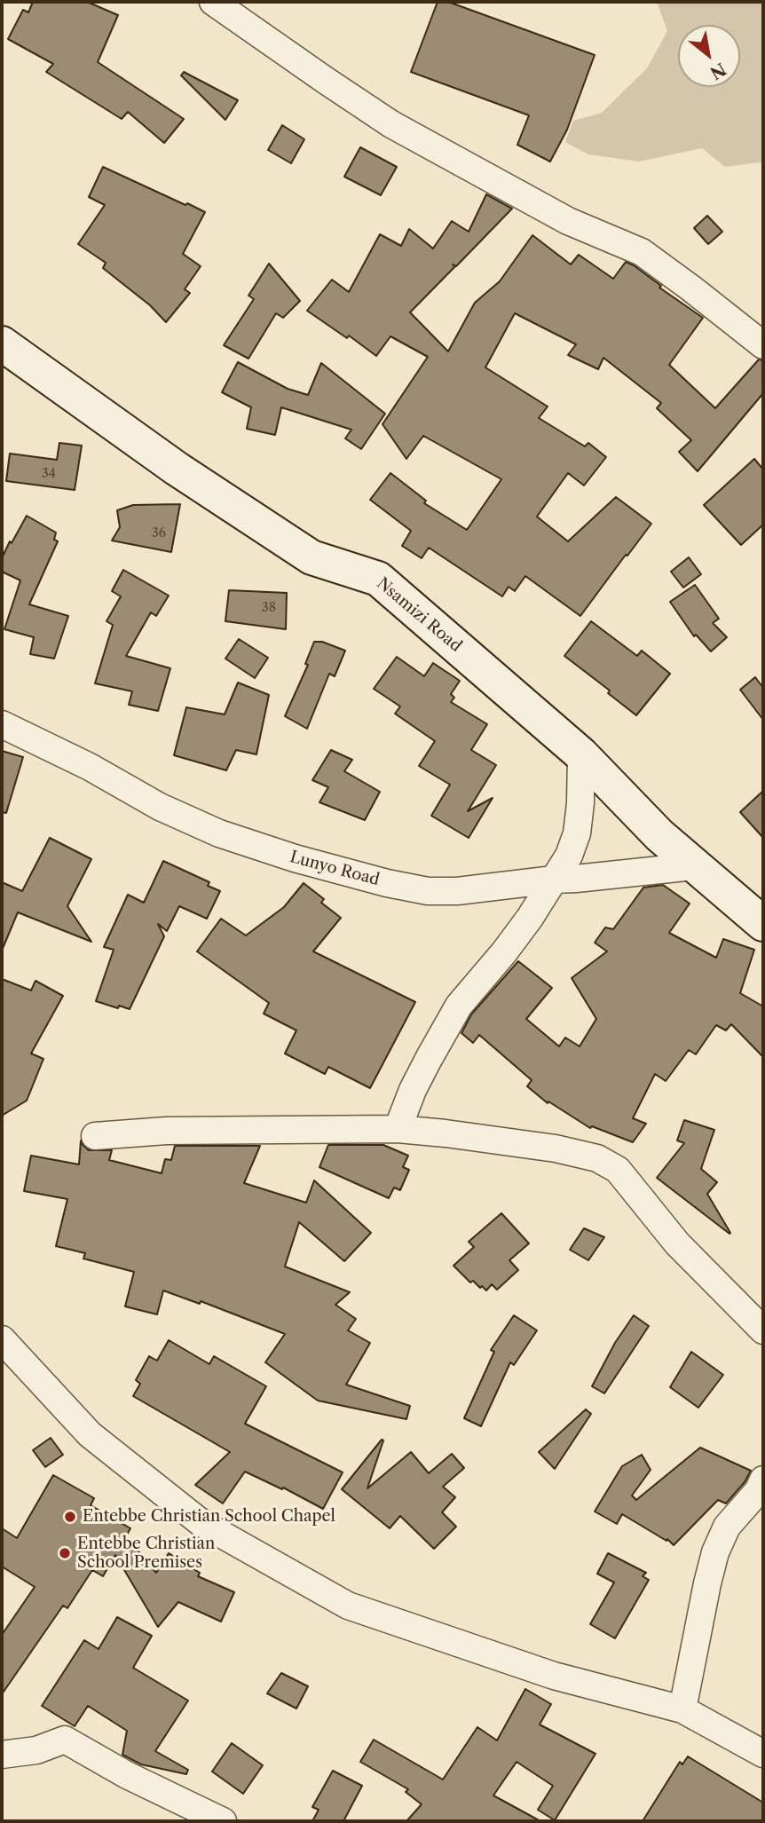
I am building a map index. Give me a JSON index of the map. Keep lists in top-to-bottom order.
{
  "streets": {
    "street": ["Nsamizi Road", "Lunyo Road"]
  },
  "crossings": [
    ["Nsamizi Road", "Lunyo Road"]
  ],
  "places": ["Entebbe Christian School Chapel", "Entebbe Christian School Premises"],
  "house_numbers": ["34", "36", "38"],
  "north": "bottom right"
}
